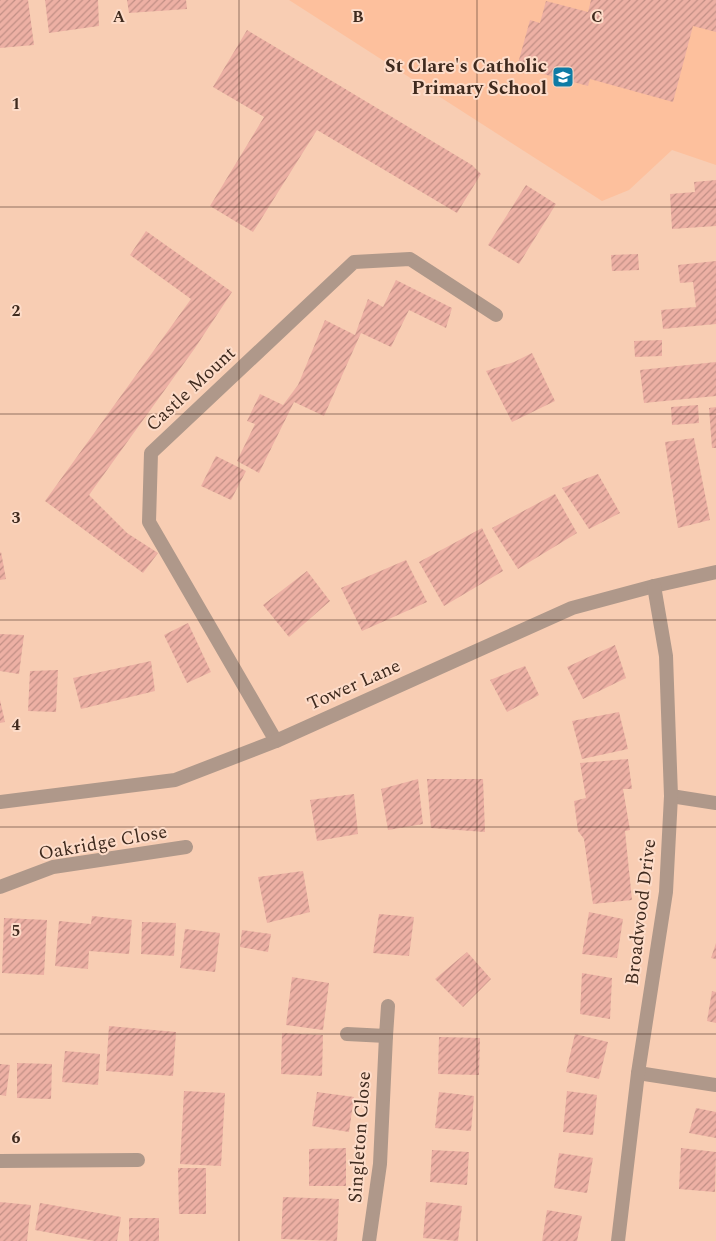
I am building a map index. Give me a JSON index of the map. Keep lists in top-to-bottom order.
{
  "streets": {
    "street": [
      "Castle Mount",
      "Tower Lane",
      "Oakridge Close",
      "Broadwood Drive",
      "Singleton Close"
    ]
  },
  "crossings": [
    ["Castle Mount", "Tower Lane"],
    ["Tower Lane", "Broadwood Drive"]
  ],
  "places": {
    "school or university": ["St Clare's Catholic Primary School"]
  },
  "grid": {
    "columns": ["A", "B", "C"],
    "rows": [
      "1",
      "2",
      "3",
      "4",
      "5",
      "6"
    ]
  }
}
